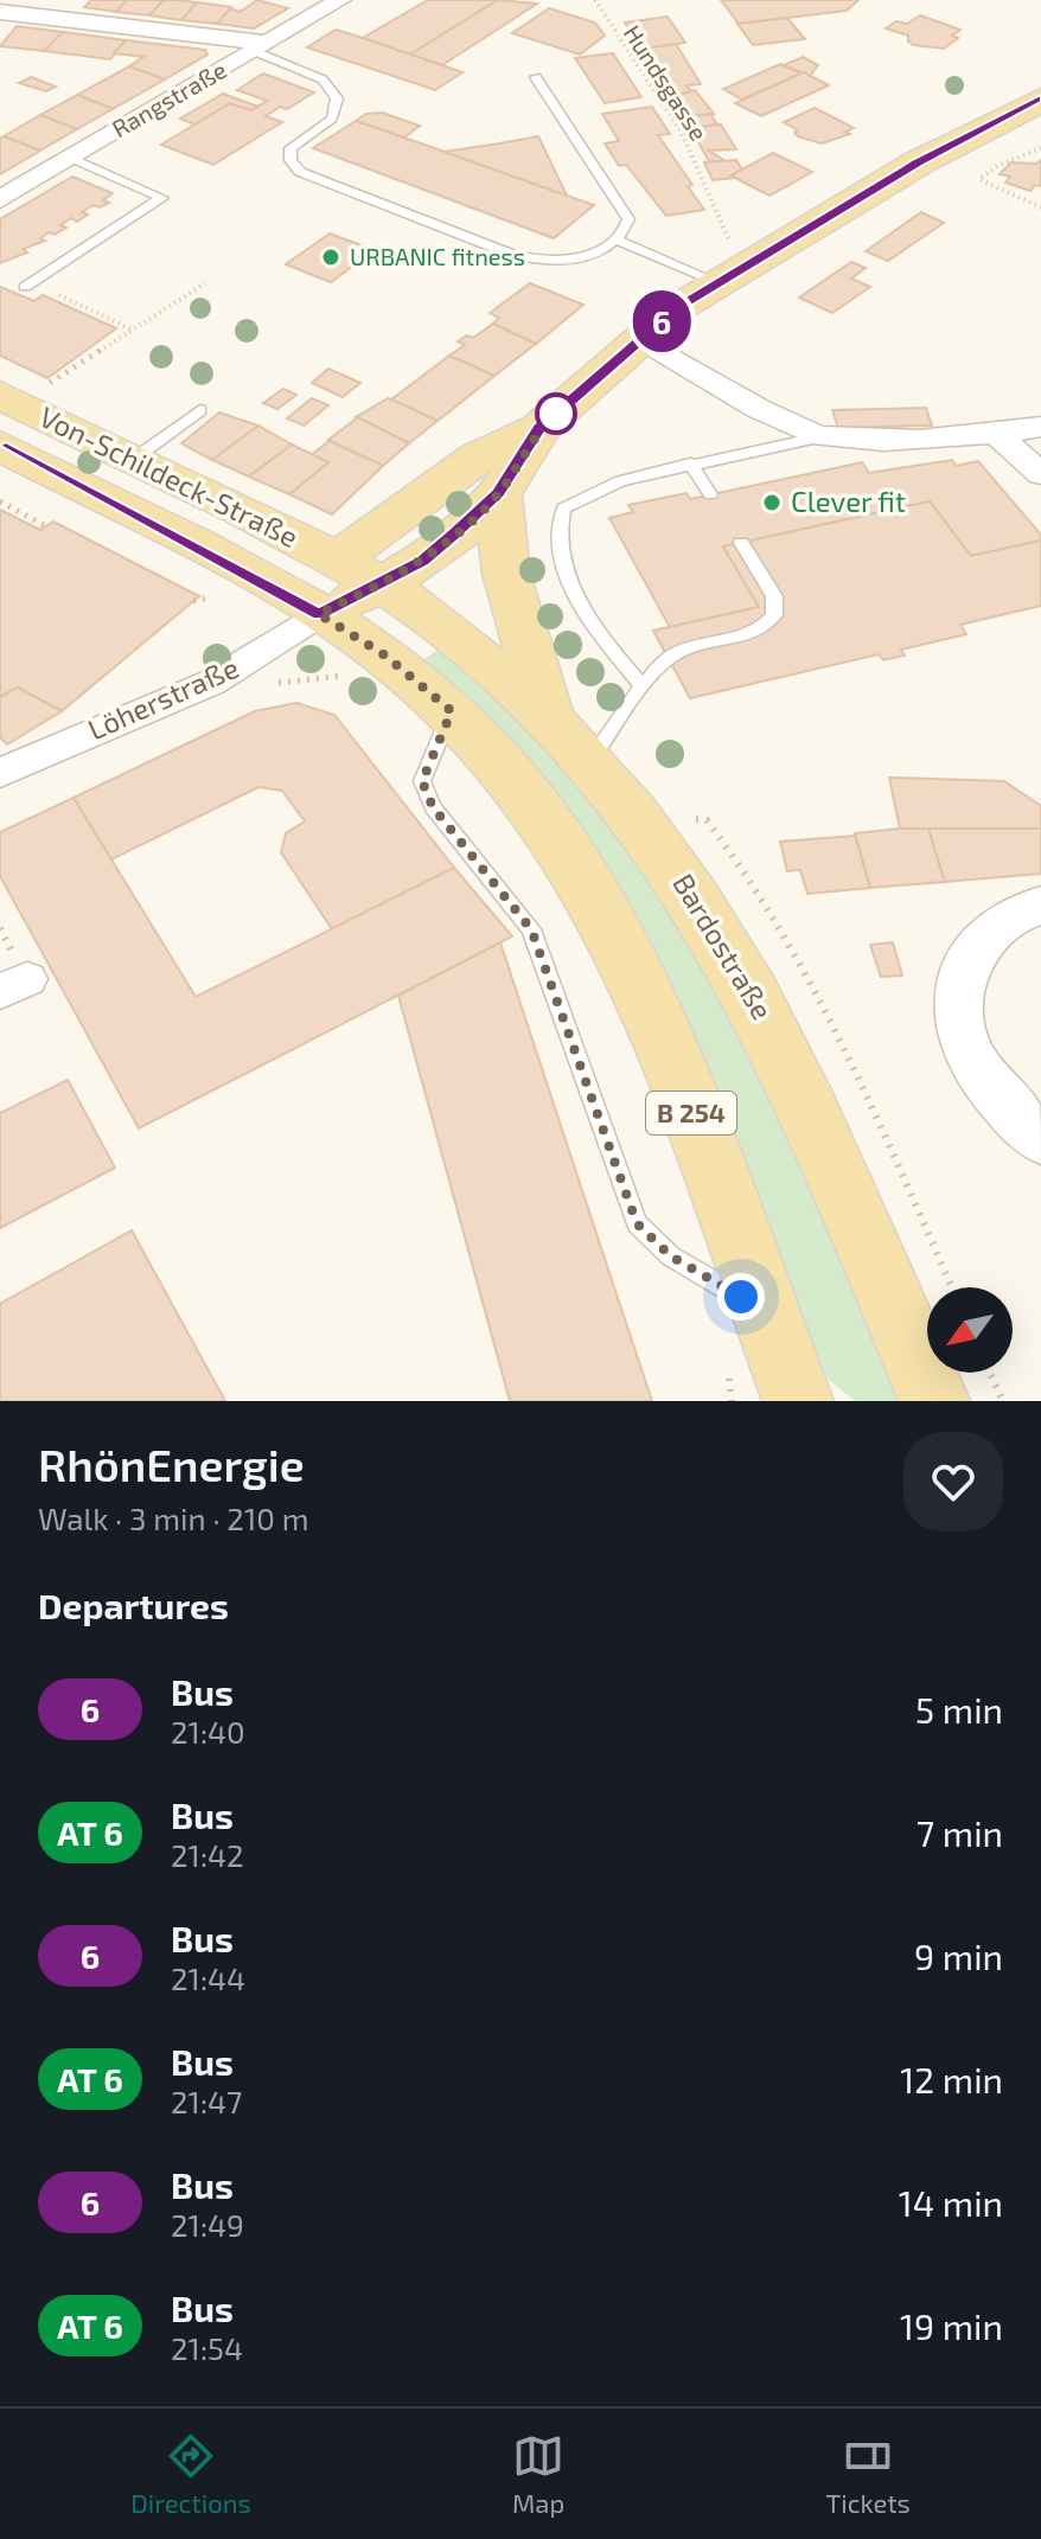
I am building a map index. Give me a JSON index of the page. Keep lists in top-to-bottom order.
{
  "streets": {
    "main road": ["Von-Schildeck-Straße", "Bardostraße", "B 254"],
    "street": ["Rangstraße", "Löherstraße"],
    "path": ["Hundsgasse"]
  },
  "crossings": [
    ["Von-Schildeck-Straße", "Löherstraße"],
    ["Von-Schildeck-Straße", "Bardostraße"],
    ["Von-Schildeck-Straße", "B 254"],
    ["Löherstraße", "B 254"]
  ],
  "places": ["URBANIC fitness", "Clever fit"],
  "lines": ["bus line 6"],
  "north": "bottom left",
  "page": {
    "on_map": "6",
    "heading": [
      ["RhönEnergie", "Walk · 3 min · 210 m"],
      "Departures"
    ],
    "list": [
      {
        "mark": "6",
        "name": "Bus",
        "note": "21:40",
        "value": "5 min"
      },
      {
        "mark": "AT 6",
        "name": "Bus",
        "note": "21:42",
        "value": "7 min"
      },
      {
        "mark": "6",
        "name": "Bus",
        "note": "21:44",
        "value": "9 min"
      },
      {
        "mark": "AT 6",
        "name": "Bus",
        "note": "21:47",
        "value": "12 min"
      },
      {
        "mark": "6",
        "name": "Bus",
        "note": "21:49",
        "value": "14 min"
      },
      {
        "mark": "AT 6",
        "name": "Bus",
        "note": "21:54",
        "value": "19 min"
      }
    ],
    "tabs": ["Directions", "Map", "Tickets"]
  }
}
